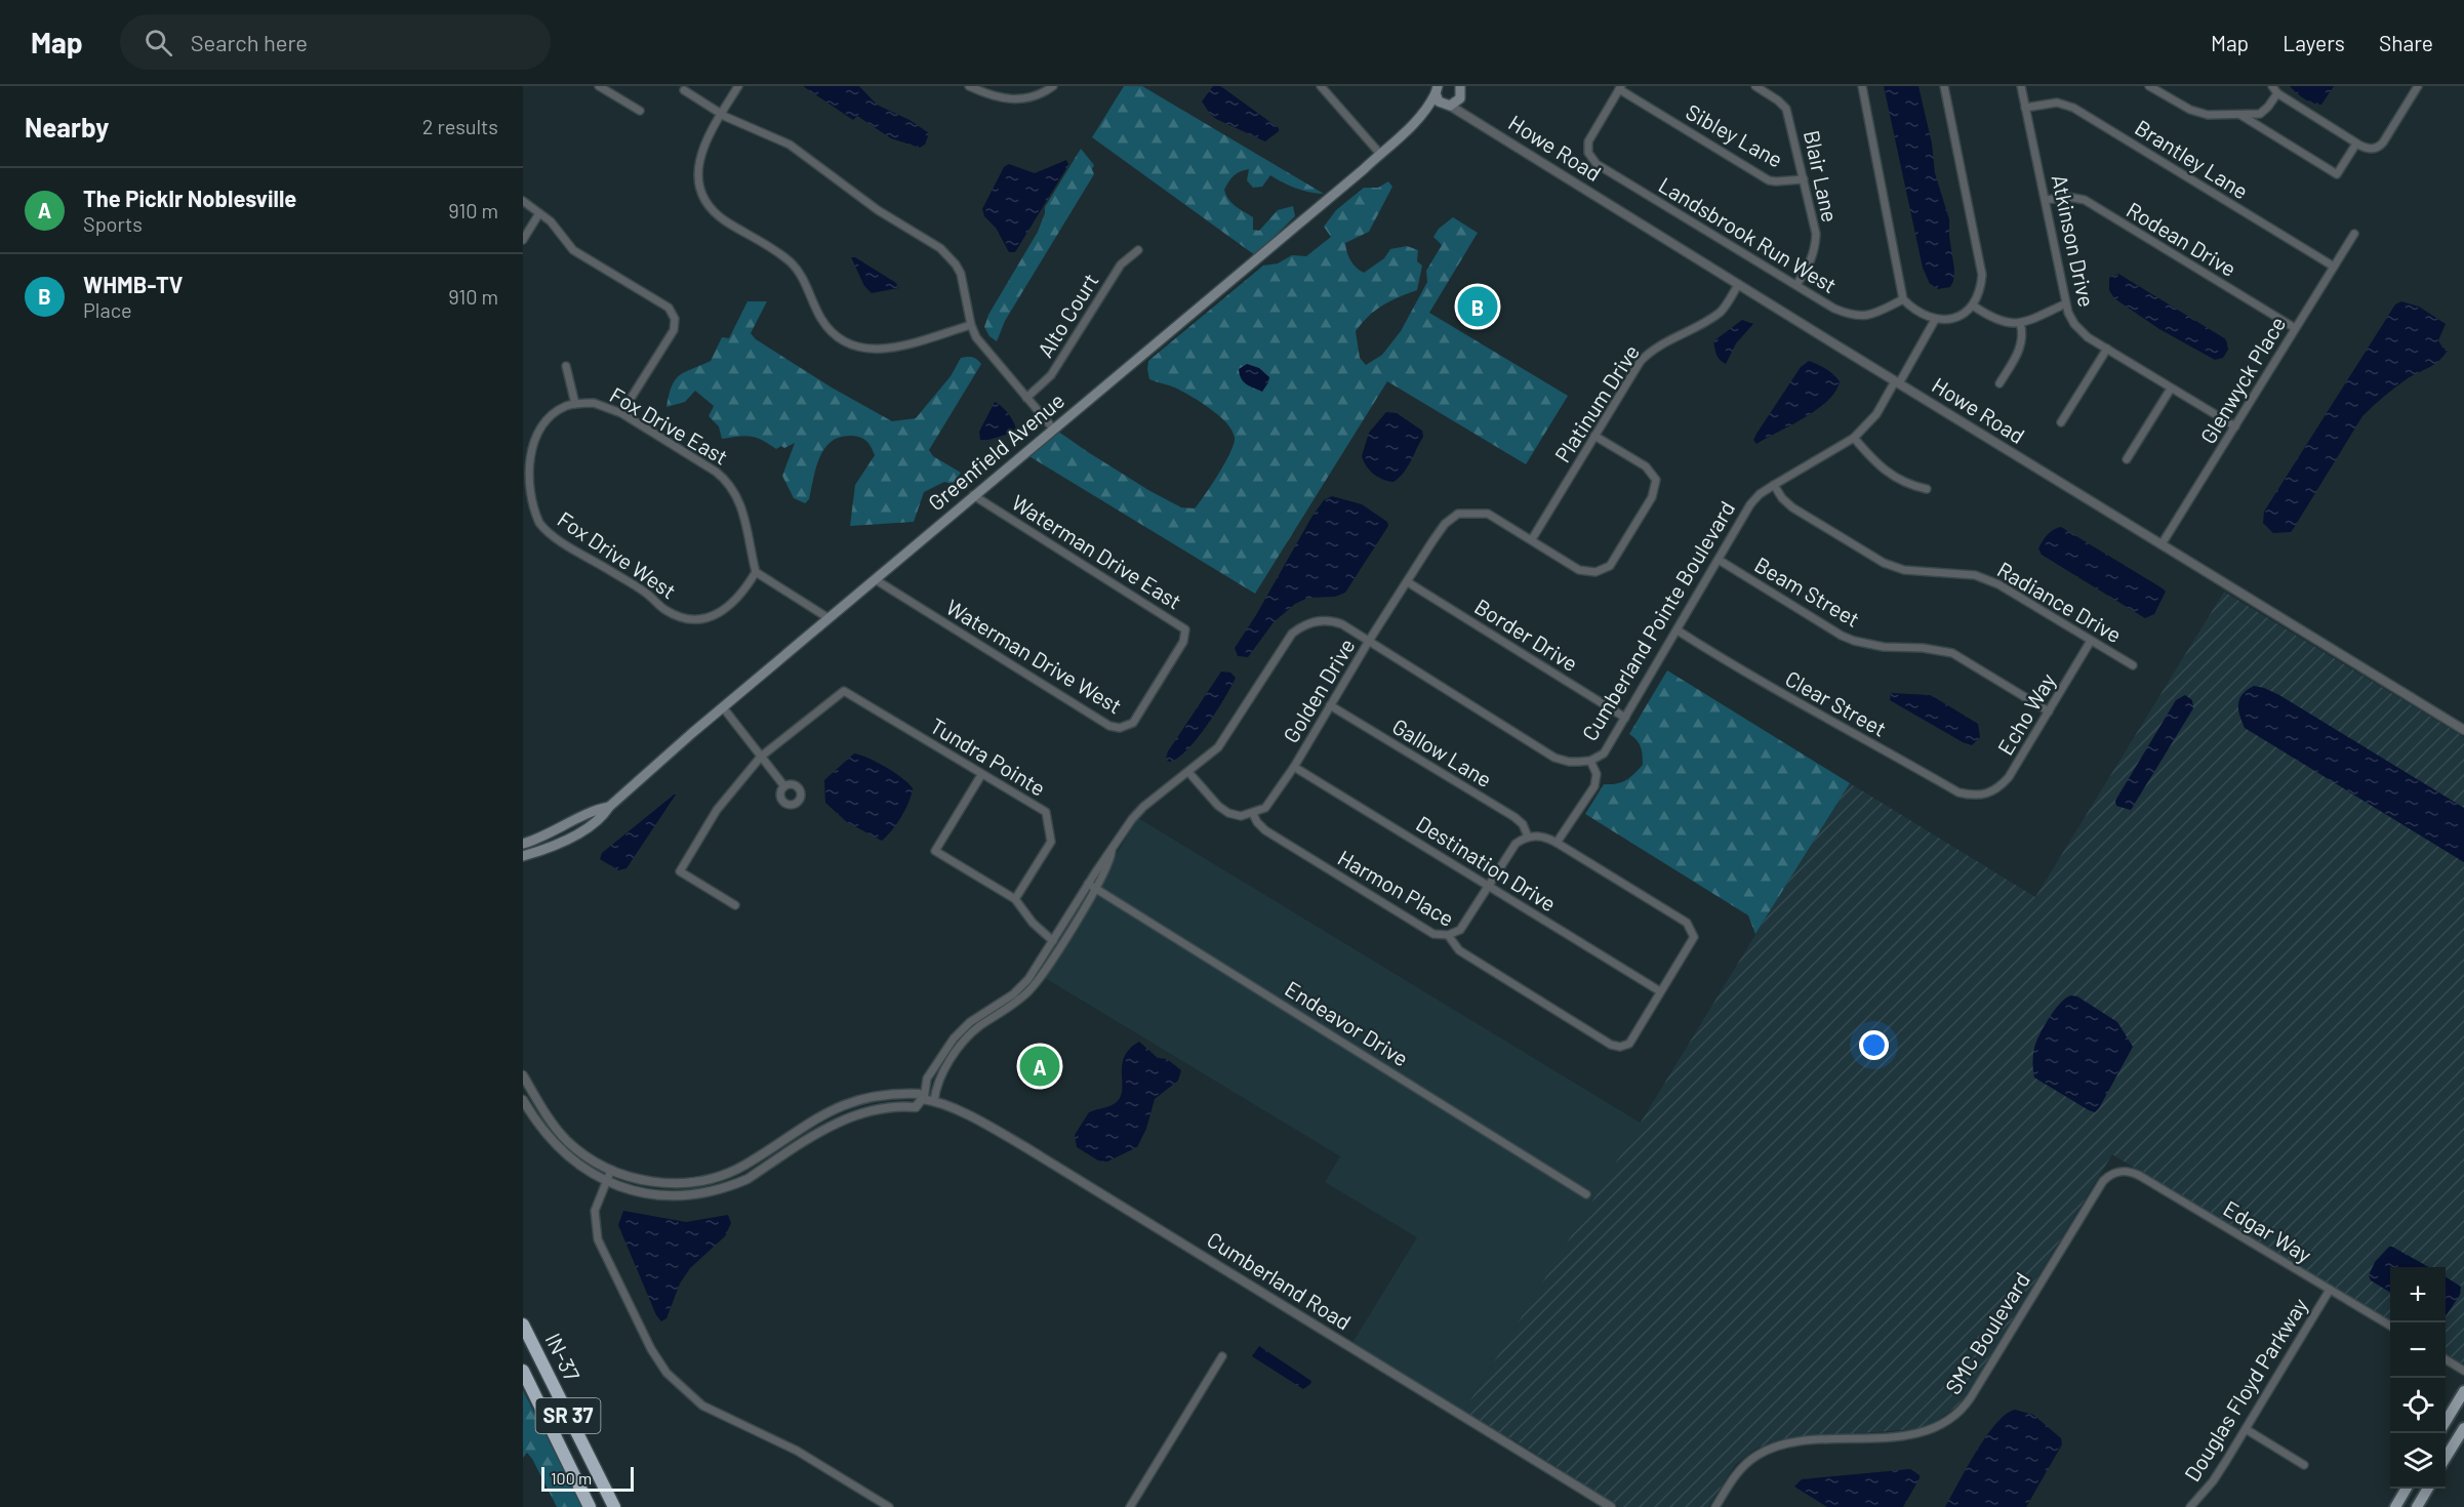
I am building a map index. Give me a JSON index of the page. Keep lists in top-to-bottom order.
{
  "streets": {
    "highway": ["IN-37", "SR 37"],
    "main road": ["Greenfield Avenue"],
    "street": [
      "Sibley Lane",
      "Howe Road",
      "Brantley Lane",
      "Blair Lane",
      "Landsbrook Run West",
      "Rodean Drive",
      "Atkinson Drive",
      "Alto Court",
      "Glenwyck Place",
      "Platinum Drive",
      "Fox Drive East",
      "Waterman Drive East",
      "Fox Drive West",
      "Beam Street",
      "Radiance Drive",
      "Cumberland Pointe Boulevard",
      "Border Drive",
      "Waterman Drive West",
      "Golden Drive",
      "Clear Street",
      "Echo Way",
      "Gallow Lane",
      "Tundra Pointe",
      "Destination Drive",
      "Harmon Place",
      "Endeavor Drive",
      "Edgar Way",
      "Cumberland Road",
      "SMC Boulevard",
      "Douglas Floyd Parkway"
    ]
  },
  "crossings": [
    ["Sibley Lane", "Blair Lane"],
    ["Sibley Lane", "Landsbrook Run West"],
    ["Howe Road", "Glenwyck Place"],
    ["Howe Road", "Platinum Drive"],
    ["Howe Road", "Greenfield Avenue"],
    ["Howe Road", "Cumberland Pointe Boulevard"],
    ["Brantley Lane", "Atkinson Drive"],
    ["Brantley Lane", "Glenwyck Place"],
    ["Blair Lane", "Landsbrook Run West"],
    ["Rodean Drive", "Atkinson Drive"],
    ["Rodean Drive", "Glenwyck Place"],
    ["Atkinson Drive", "Glenwyck Place"],
    ["Platinum Drive", "Golden Drive"],
    ["Fox Drive East", "Fox Drive West"],
    ["Greenfield Avenue", "Waterman Drive East"],
    ["Greenfield Avenue", "Waterman Drive West"],
    ["Waterman Drive East", "Waterman Drive West"],
    ["Beam Street", "Cumberland Pointe Boulevard"],
    ["Beam Street", "Echo Way"],
    ["Radiance Drive", "Cumberland Pointe Boulevard"],
    ["Radiance Drive", "Echo Way"],
    ["Cumberland Pointe Boulevard", "Border Drive"],
    ["Cumberland Pointe Boulevard", "Golden Drive"],
    ["Cumberland Pointe Boulevard", "Clear Street"],
    ["Cumberland Pointe Boulevard", "Endeavor Drive"],
    ["Cumberland Pointe Boulevard", "Cumberland Road"],
    ["Border Drive", "Golden Drive"],
    ["Golden Drive", "Gallow Lane"],
    ["Golden Drive", "Destination Drive"],
    ["Golden Drive", "Harmon Place"],
    ["Clear Street", "Echo Way"],
    ["Destination Drive", "Harmon Place"],
    ["Edgar Way", "SMC Boulevard"],
    ["Edgar Way", "Douglas Floyd Parkway"]
  ],
  "scale_bar": "100 m",
  "page": {
    "header": "Map",
    "search": "Search here",
    "nav": ["Map", "Layers", "Share"],
    "heading": ["Nearby", "2 results"],
    "list": [
      {
        "mark": "A",
        "name": "The Picklr Noblesville",
        "note": "Sports",
        "value": "910 m"
      },
      {
        "mark": "B",
        "name": "WHMB-TV",
        "note": "Place",
        "value": "910 m"
      }
    ],
    "pins": ["B", "A"],
    "map_buttons": ["+", "−"],
    "scale": "100 m"
  }
}
